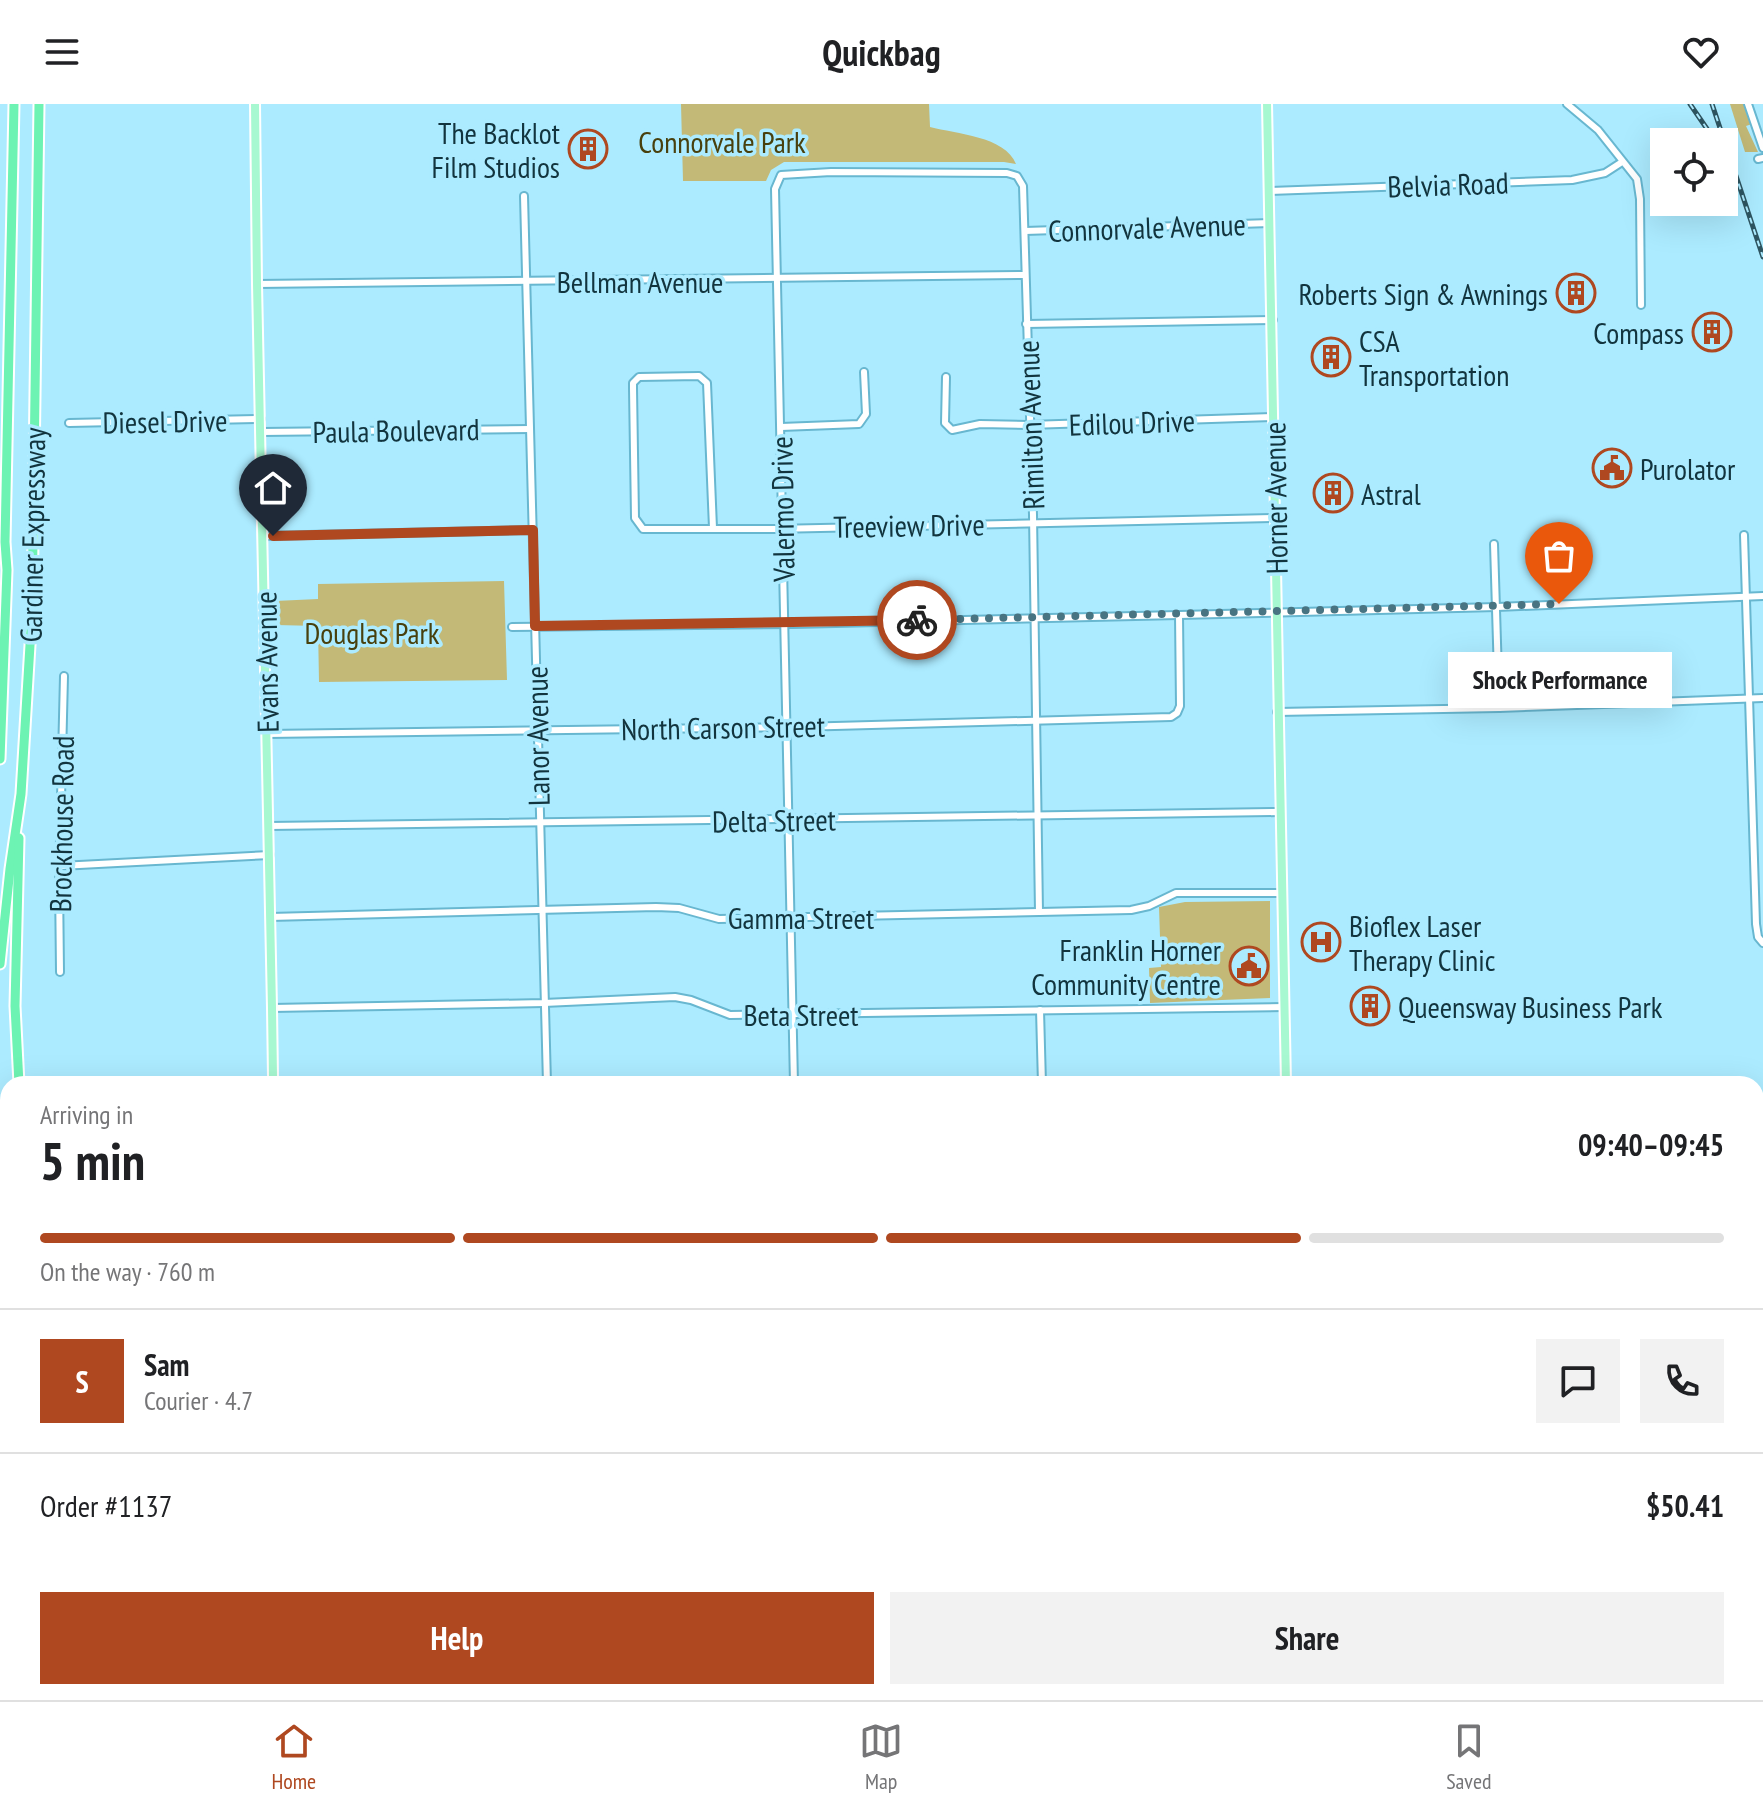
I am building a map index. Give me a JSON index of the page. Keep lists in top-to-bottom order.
{
  "streets": {
    "highway": ["Gardiner Expressway"],
    "main road": ["Horner Avenue", "Evans Avenue"],
    "street": [
      "Belvia Road",
      "Connorvale Avenue",
      "Bellman Avenue",
      "Diesel Drive",
      "Edilou Drive",
      "Rimilton Avenue",
      "Paula Boulevard",
      "Valermo Drive",
      "Treeview Drive",
      "North Carson Street",
      "Lanor Avenue",
      "Delta Street",
      "Brockhouse Road",
      "Gamma Street",
      "Beta Street"
    ]
  },
  "crossings": [
    ["Belvia Road", "Horner Avenue"],
    ["Connorvale Avenue", "Rimilton Avenue"],
    ["Connorvale Avenue", "Horner Avenue"],
    ["Bellman Avenue", "Rimilton Avenue"],
    ["Bellman Avenue", "Valermo Drive"],
    ["Bellman Avenue", "Evans Avenue"],
    ["Bellman Avenue", "Lanor Avenue"],
    ["Diesel Drive", "Evans Avenue"],
    ["Edilou Drive", "Rimilton Avenue"],
    ["Edilou Drive", "Horner Avenue"],
    ["Rimilton Avenue", "Valermo Drive"],
    ["Rimilton Avenue", "Treeview Drive"],
    ["Rimilton Avenue", "North Carson Street"],
    ["Rimilton Avenue", "Delta Street"],
    ["Rimilton Avenue", "Gamma Street"],
    ["Paula Boulevard", "Evans Avenue"],
    ["Paula Boulevard", "Lanor Avenue"],
    ["Horner Avenue", "Treeview Drive"],
    ["Horner Avenue", "Delta Street"],
    ["Horner Avenue", "Gamma Street"],
    ["Horner Avenue", "Beta Street"],
    ["Valermo Drive", "Treeview Drive"],
    ["Valermo Drive", "North Carson Street"],
    ["Valermo Drive", "Delta Street"],
    ["Valermo Drive", "Gamma Street"],
    ["Valermo Drive", "Beta Street"],
    ["Evans Avenue", "North Carson Street"],
    ["Evans Avenue", "Delta Street"],
    ["Evans Avenue", "Gamma Street"],
    ["Evans Avenue", "Beta Street"],
    ["North Carson Street", "Lanor Avenue"],
    ["Lanor Avenue", "Delta Street"],
    ["Lanor Avenue", "Gamma Street"],
    ["Lanor Avenue", "Beta Street"]
  ],
  "parks": ["Connorvale Park", "Douglas Park"],
  "places": {
    "building": [
      "The Backlot Film Studios",
      "Roberts Sign & Awnings",
      "Compass",
      "CSA Transportation",
      "Astral",
      "Queensway Business Park"
    ],
    "public building": ["Purolator", "Franklin Horner Community Centre"],
    "other": ["Shock Performance"],
    "hospital": ["Bioflex Laser Therapy Clinic"]
  },
  "page": {
    "header": "Quickbag",
    "bubble": "Shock Performance",
    "heading": ["5 min", "Arriving in", "09:40–09:45"],
    "panel": [
      "Sam",
      "Courier · 4.7",
      "Order #1137",
      "$50.41"
    ],
    "bar": "On the way · 760 m",
    "round": "S",
    "buttons": ["Help", "Share"],
    "tabs": ["Home", "Map", "Saved"]
  }
}
